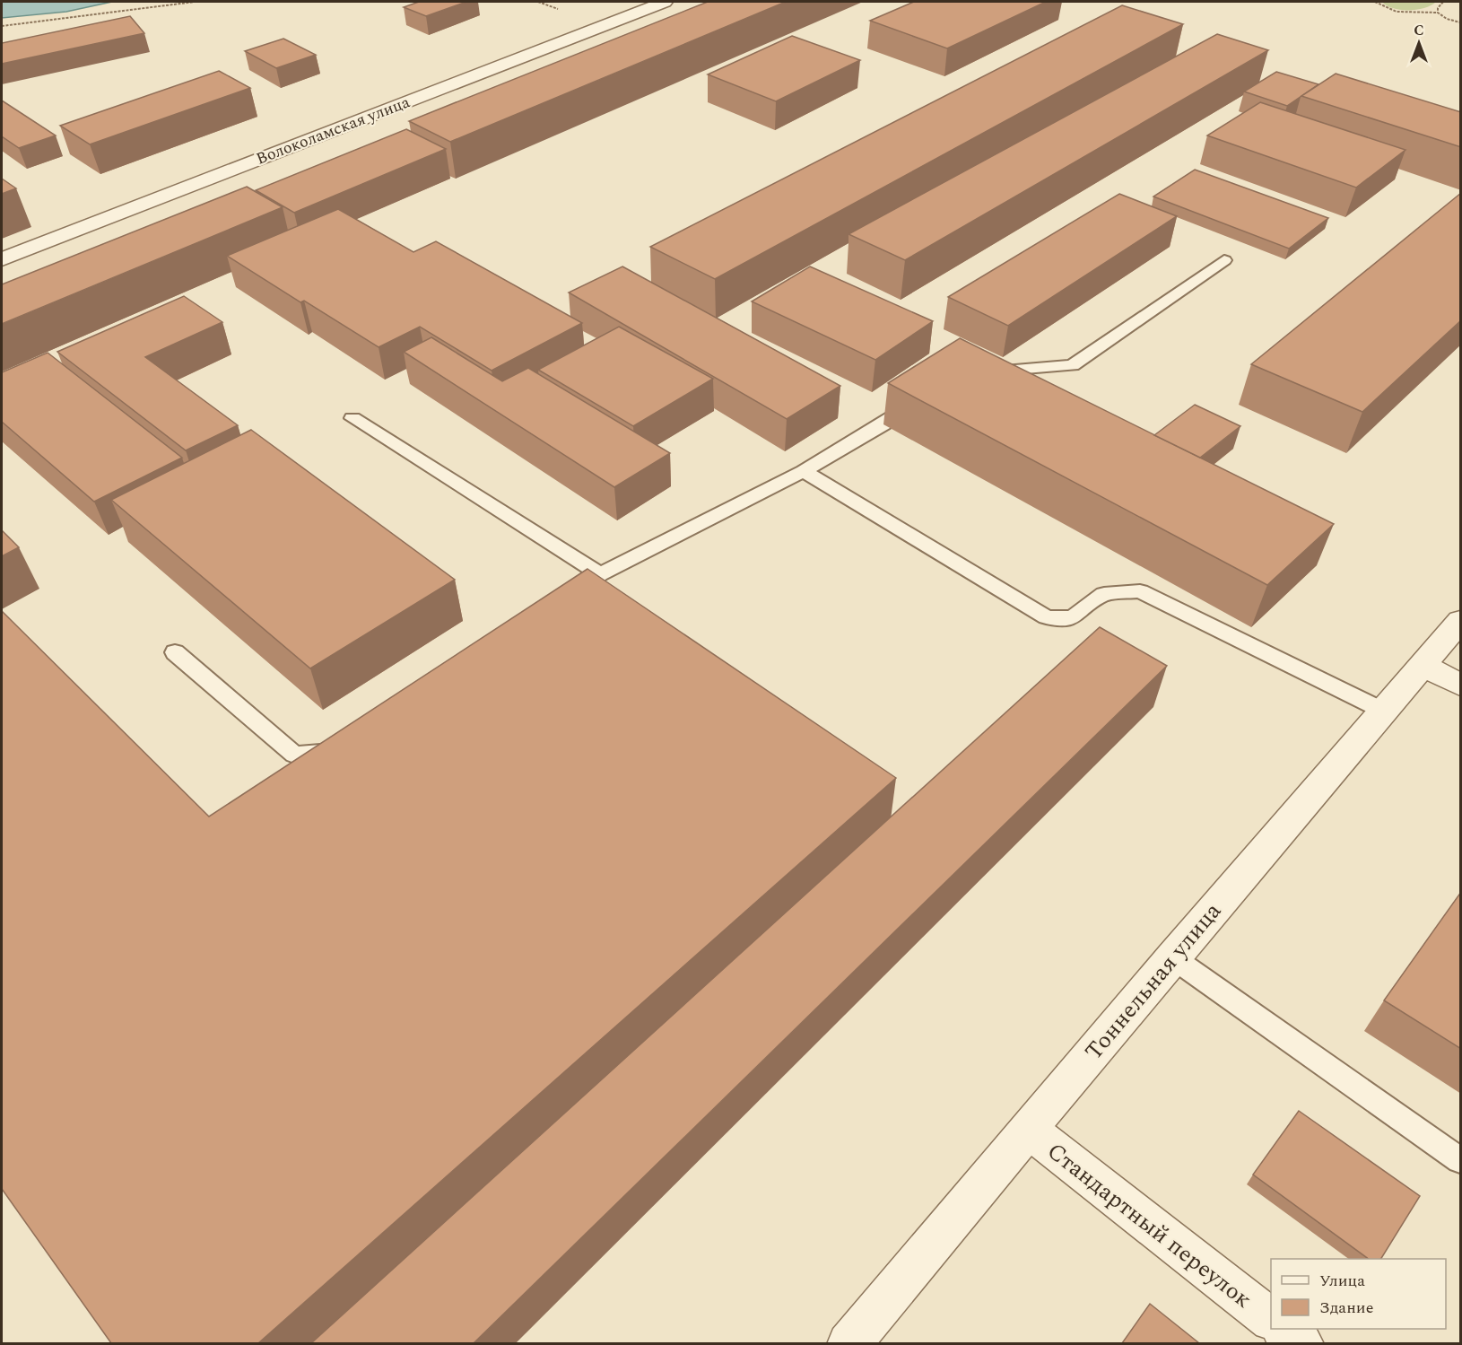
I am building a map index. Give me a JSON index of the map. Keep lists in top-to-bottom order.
{
  "streets": {
    "street": ["Волоколамская улица", "Тоннельная улица", "Стандартный переулок"]
  },
  "crossings": [
    ["Тоннельная улица", "Стандартный переулок"]
  ],
  "legend": ["Улица", "Здание"],
  "north": "top"
}
